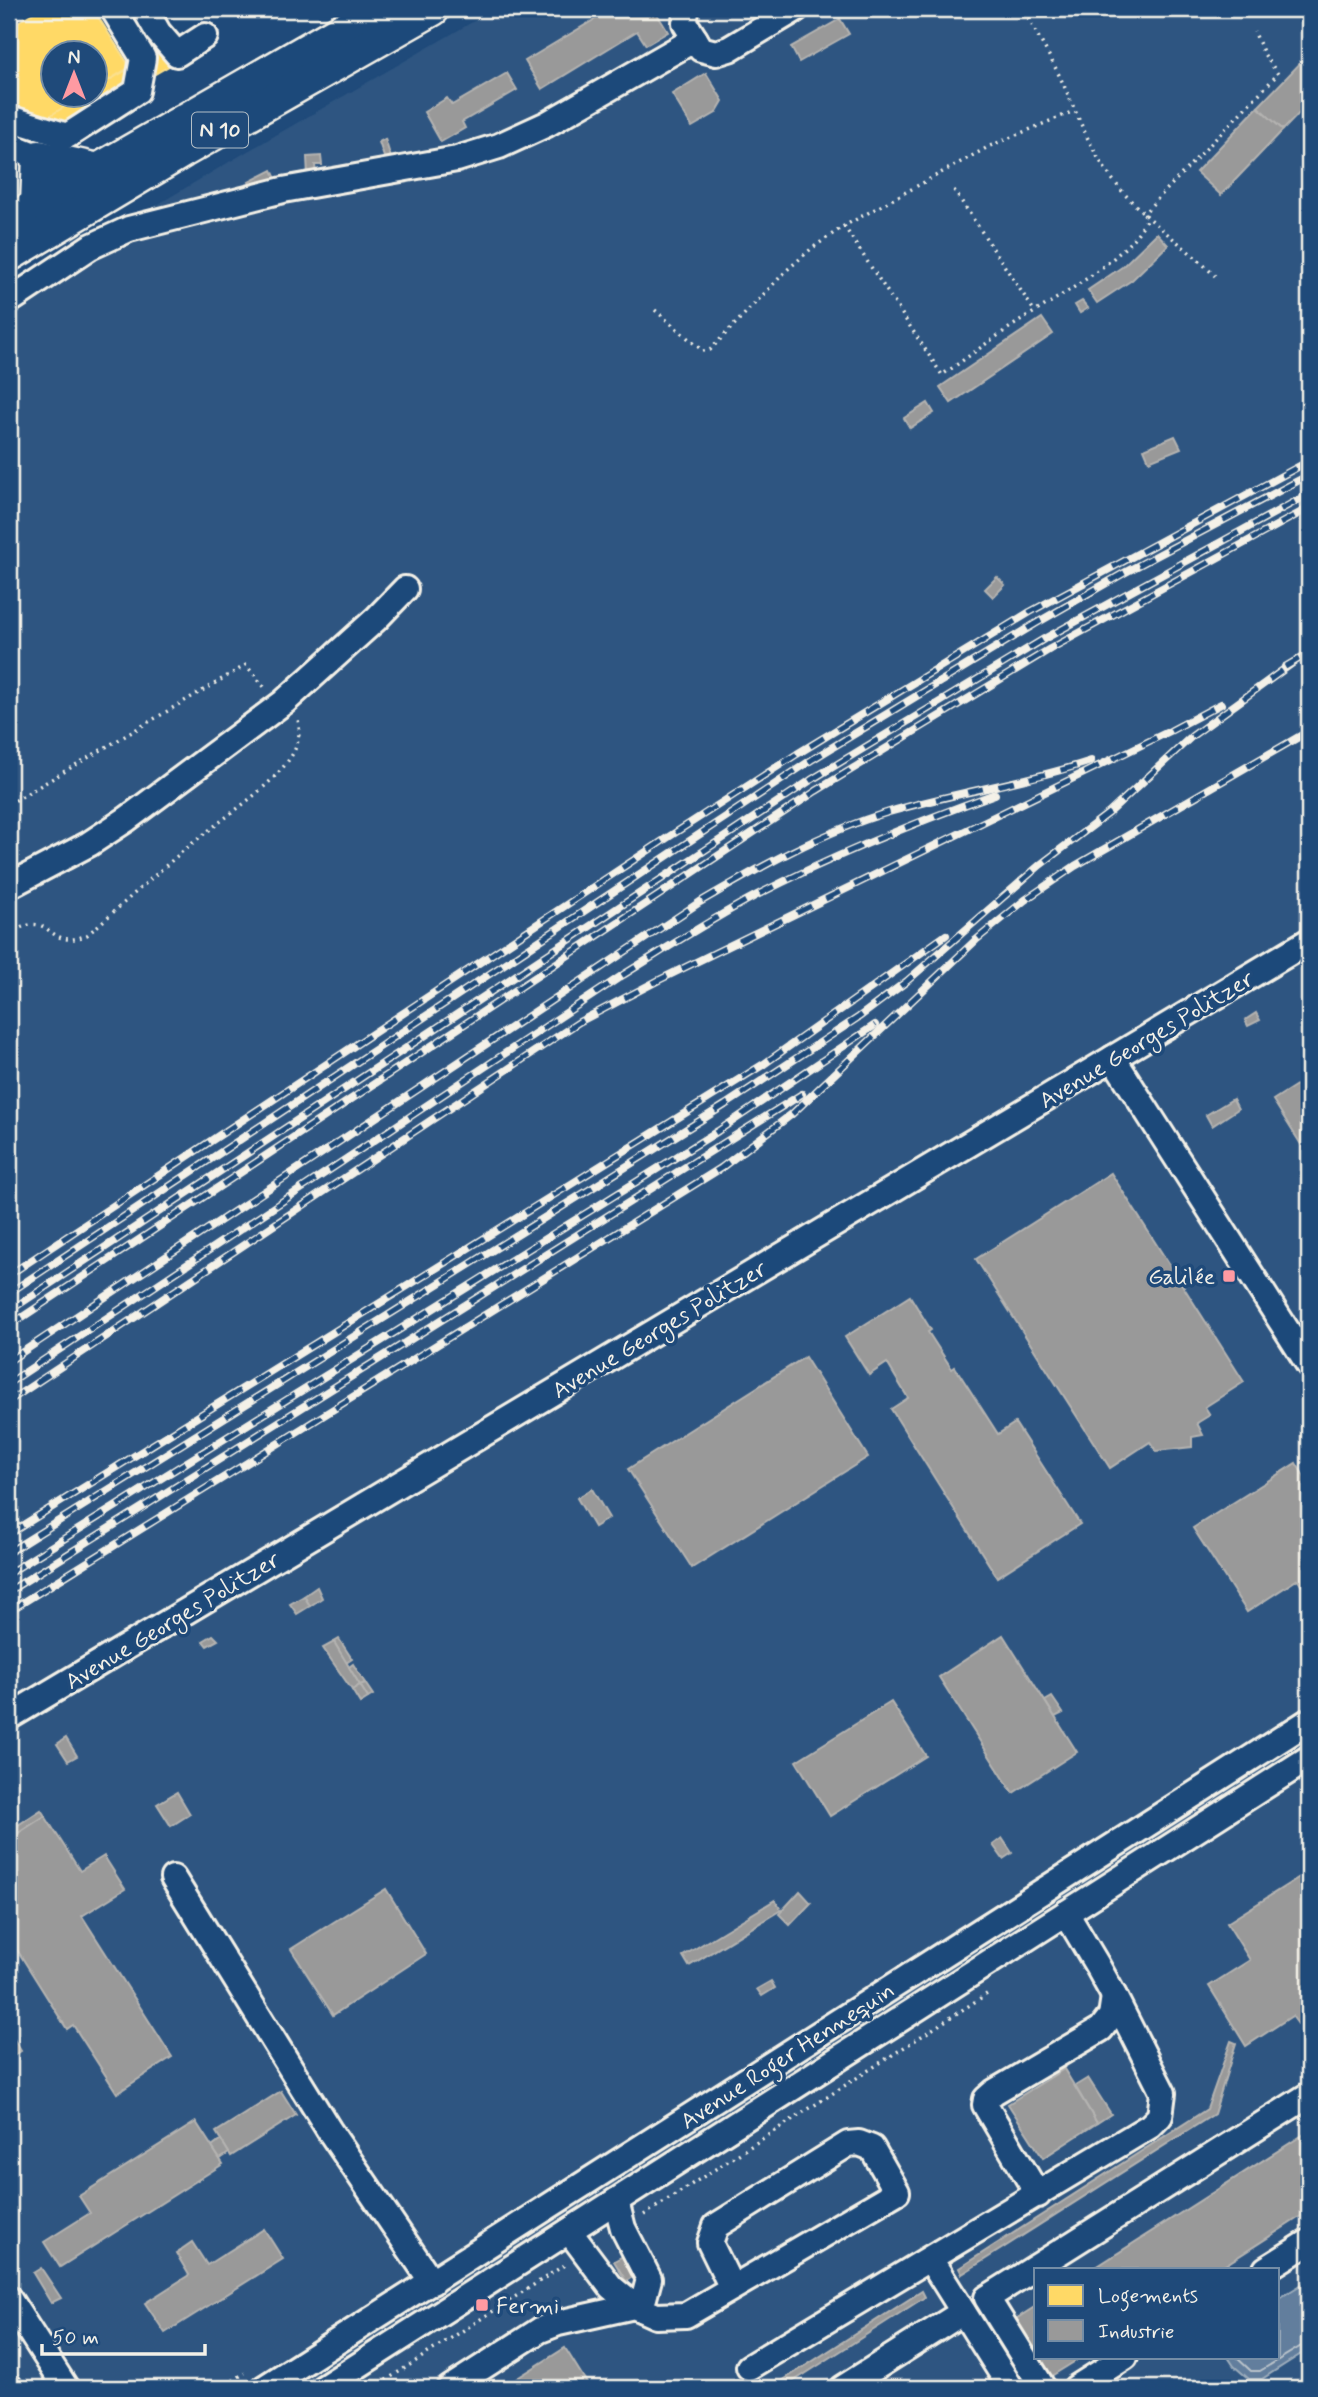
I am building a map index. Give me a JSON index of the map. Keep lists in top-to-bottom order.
{
  "streets": {
    "main road": ["N 10"],
    "street": ["Avenue Georges Politzer", "Avenue Roger Hennequin"]
  },
  "places": {
    "transit": ["Galilée", "Fermi"]
  },
  "legend": ["Logements", "Industrie"],
  "scale_bar": "50 m",
  "north": "top"
}
